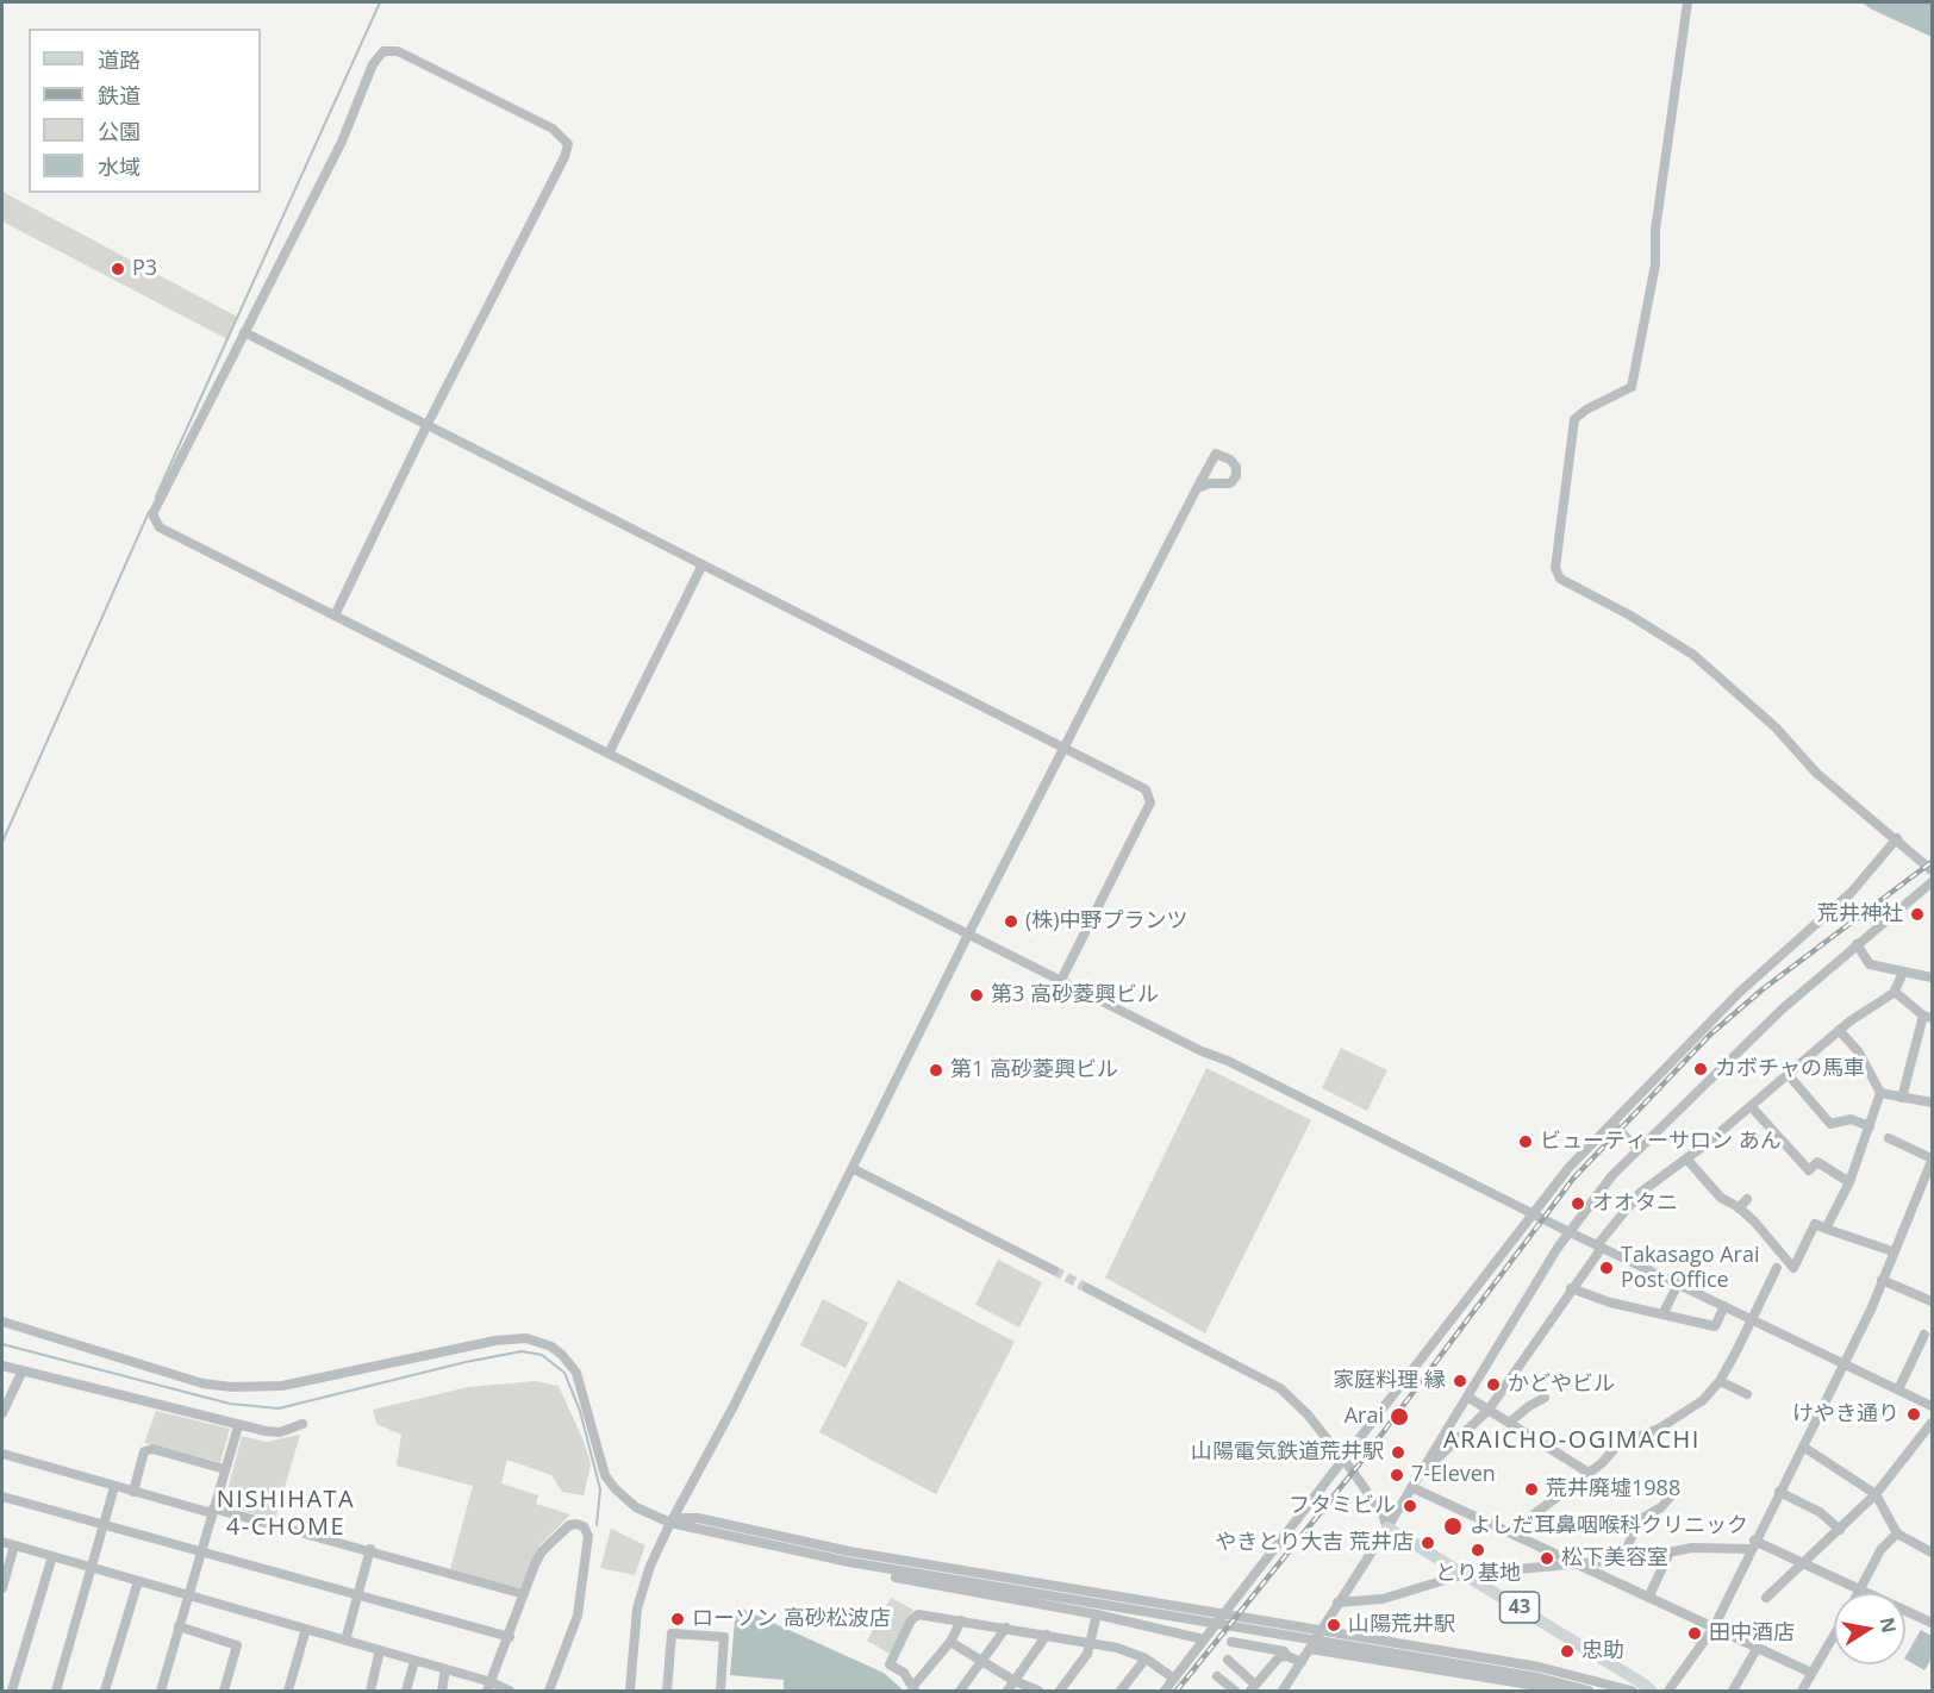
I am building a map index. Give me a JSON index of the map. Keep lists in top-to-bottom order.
{
  "streets": {
    "main road": ["43"]
  },
  "districts": ["ARAICHO-OGIMACHI", "NISHIHATA 4-CHOME"],
  "places": [
    "P3",
    "荒井神社",
    "(株)中野プランツ",
    "第3 高砂菱興ビル",
    "カボチャの馬車",
    "第1 高砂菱興ビル",
    "ビューティーサロン あん",
    "オオタニ",
    "Takasago Arai Post Office",
    "家庭料理 縁",
    "かどやビル",
    "けやき通り",
    "Arai",
    "山陽電気鉄道荒井駅",
    "7-Eleven",
    "荒井廃墟1988",
    "フタミビル",
    "よしだ耳鼻咽喉科クリニック",
    "やきとり大吉 荒井店",
    "とり基地",
    "松下美容室",
    "ローソン 高砂松波店",
    "山陽荒井駅",
    "田中酒店",
    "忠助"
  ],
  "legend": [
    "道路",
    "鉄道",
    "公園",
    "水域"
  ],
  "north": "right"
}
